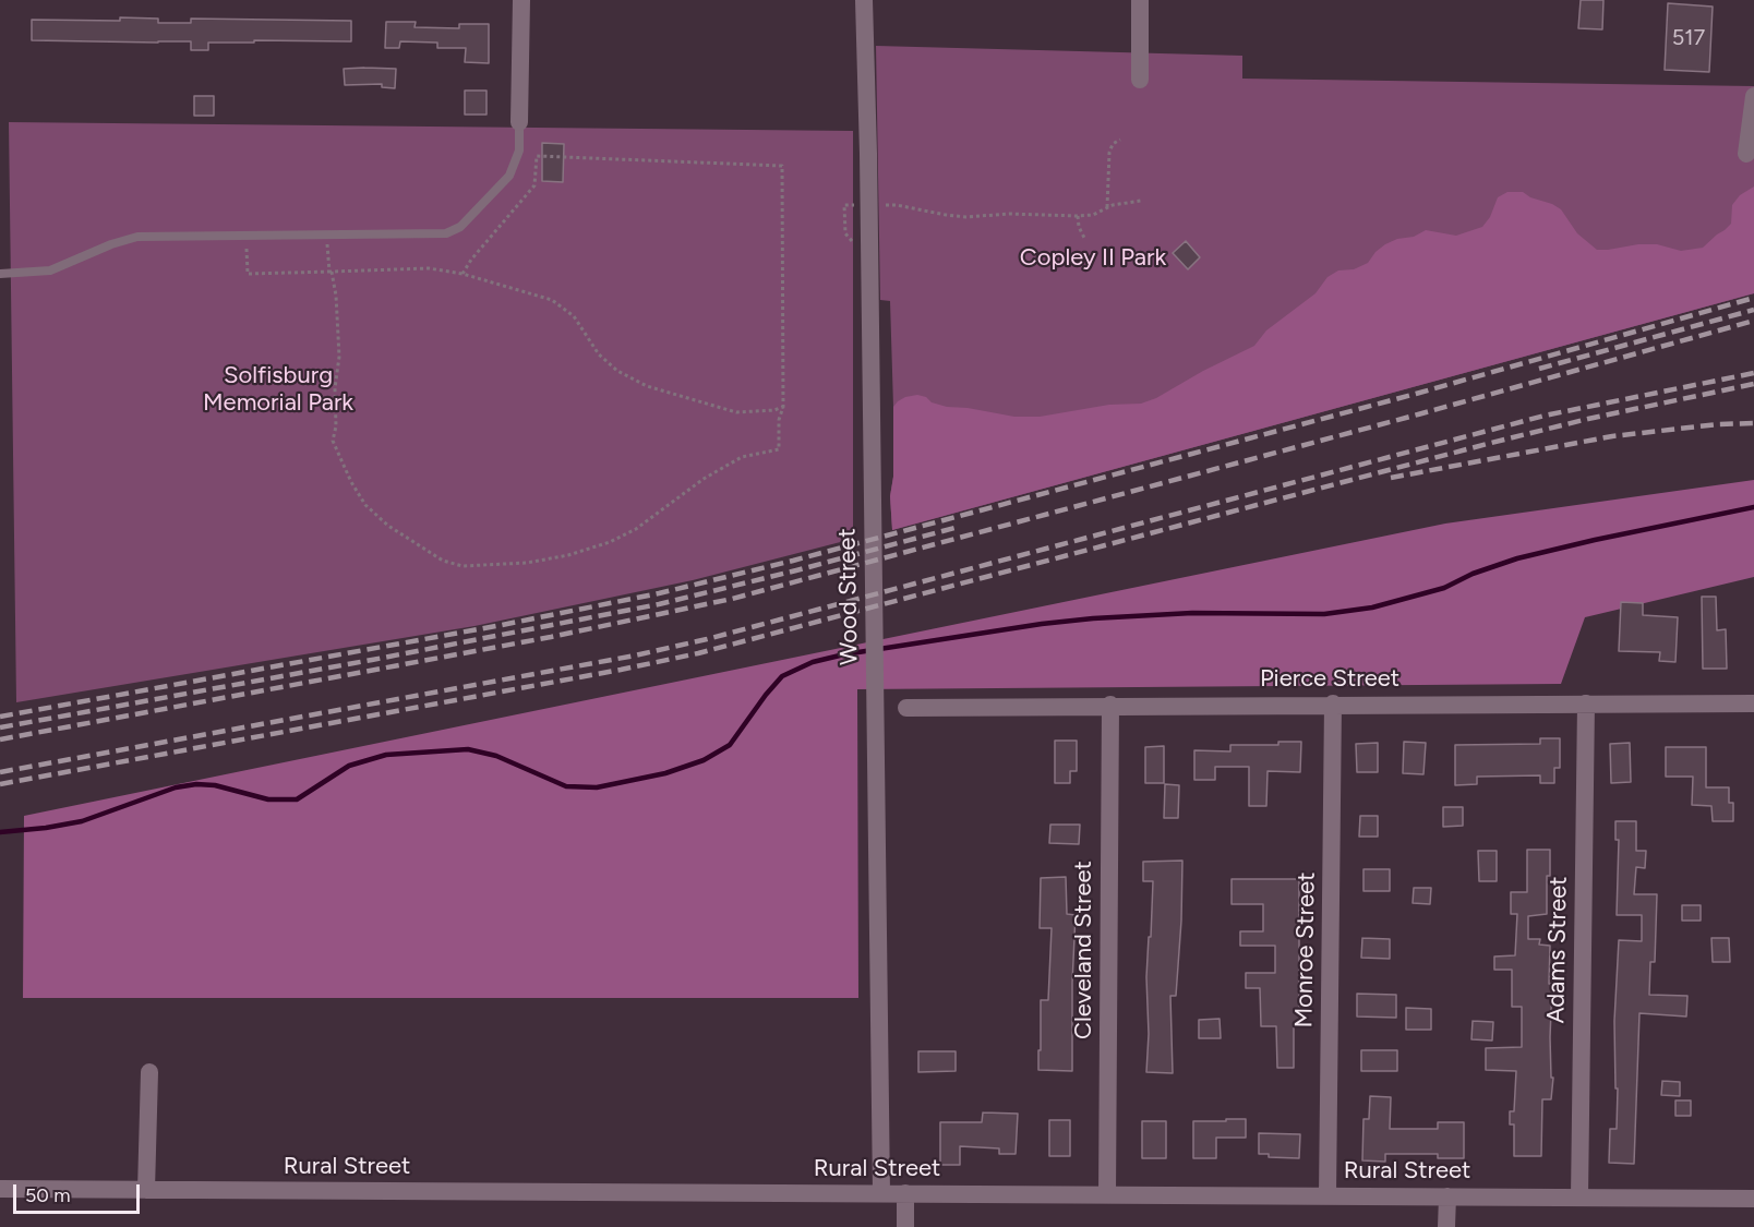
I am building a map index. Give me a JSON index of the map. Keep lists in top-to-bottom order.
{
  "streets": {
    "street": [
      "Wood Street",
      "Pierce Street",
      "Cleveland Street",
      "Monroe Street",
      "Adams Street",
      "Rural Street"
    ]
  },
  "crossings": [
    ["Wood Street", "Rural Street"],
    ["Pierce Street", "Cleveland Street"],
    ["Pierce Street", "Monroe Street"],
    ["Pierce Street", "Adams Street"],
    ["Cleveland Street", "Rural Street"],
    ["Monroe Street", "Rural Street"],
    ["Adams Street", "Rural Street"]
  ],
  "parks": ["Copley II Park", "Solfisburg Memorial Park"],
  "house_numbers": ["517"],
  "scale_bar": "50 m"
}
